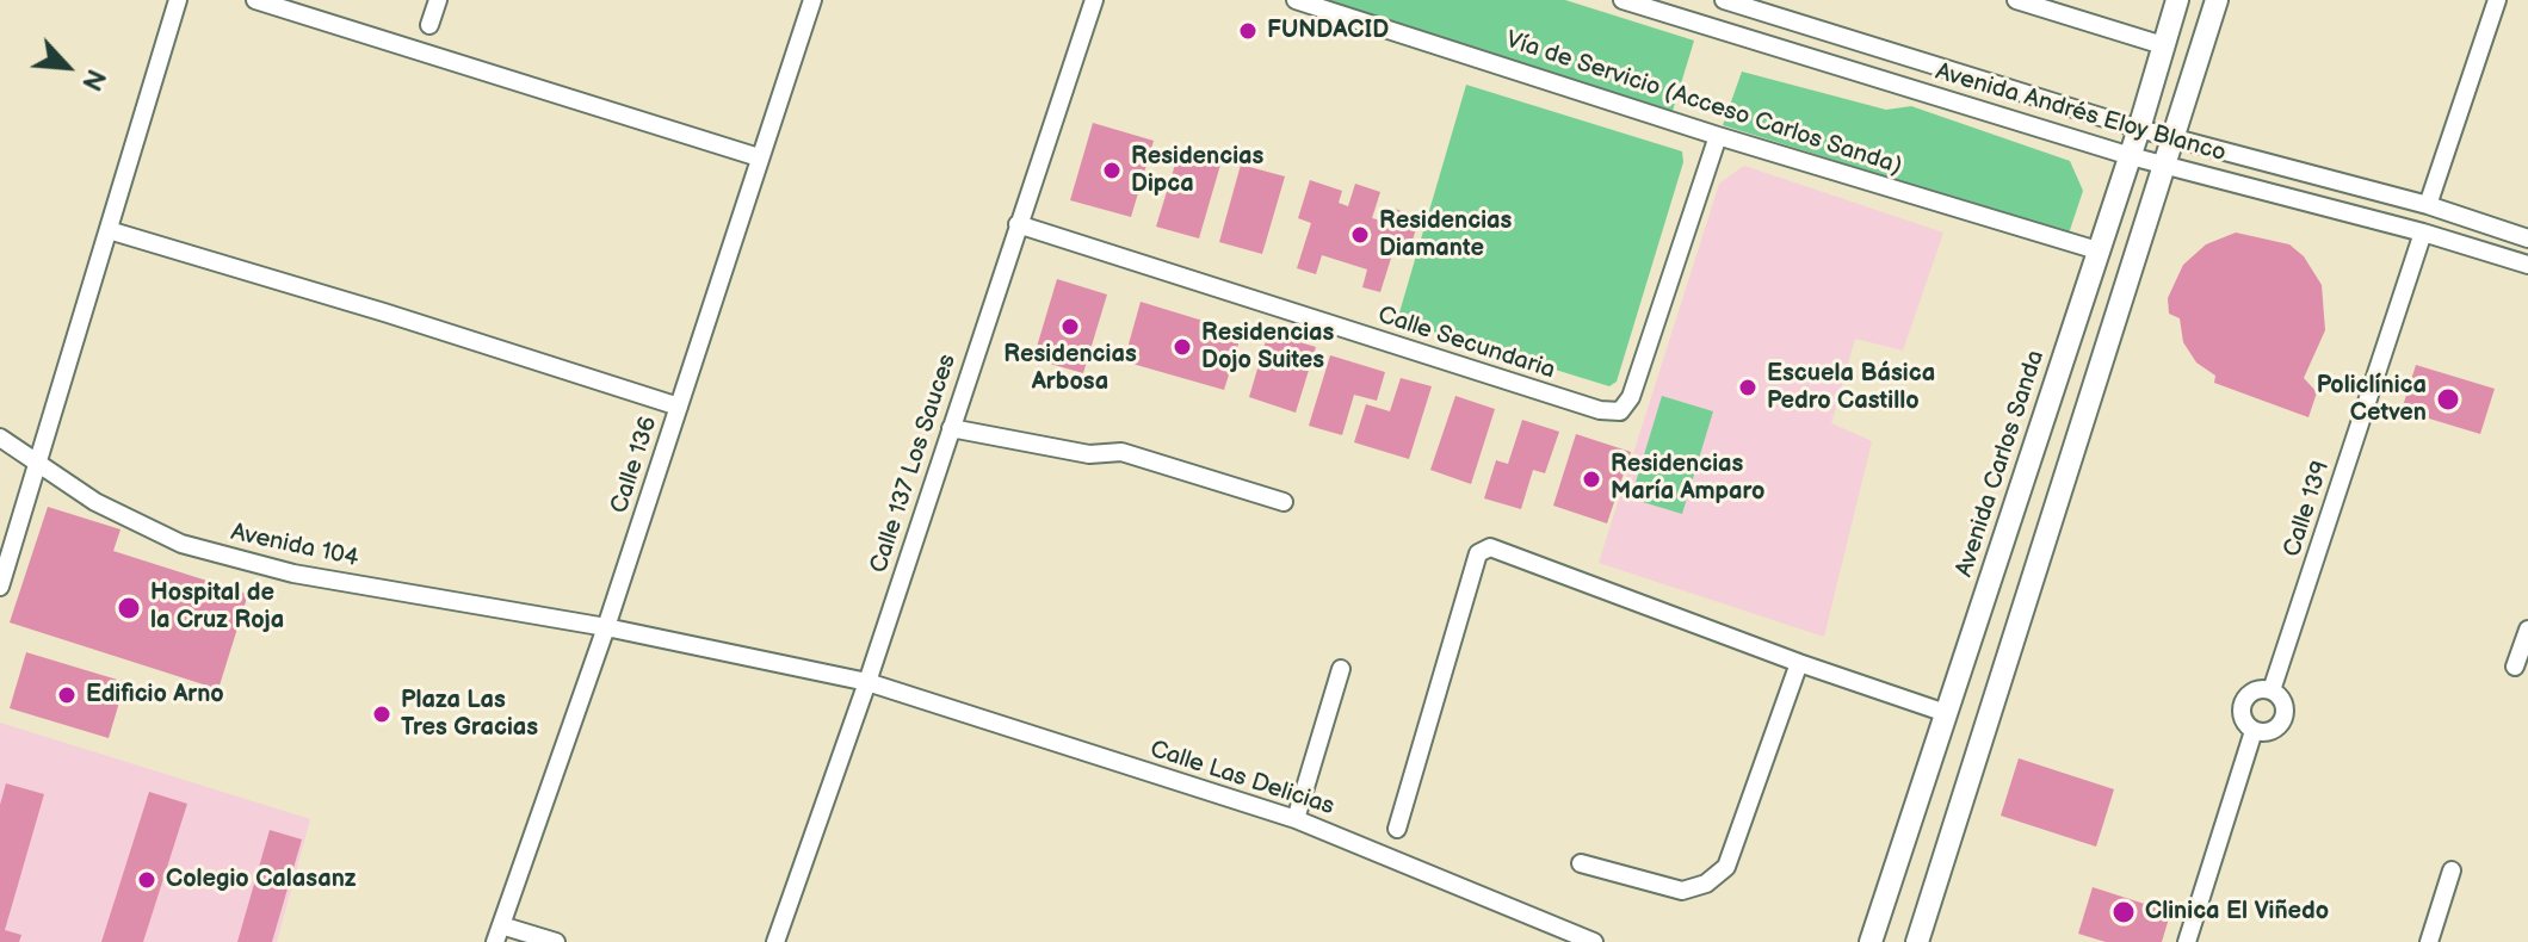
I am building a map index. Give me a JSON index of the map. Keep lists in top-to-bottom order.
{
  "streets": {
    "street": [
      "Vía de Servicio (Acceso Carlos Sanda)",
      "Avenida Andrés Eloy Blanco",
      "Calle Secundaria",
      "Calle 137 Los Sauces",
      "Avenida Carlos Sanda",
      "Calle 136",
      "Calle 139",
      "Avenida 104",
      "Calle Las Delicias"
    ]
  },
  "crossings": [
    ["Vía de Servicio (Acceso Carlos Sanda)", "Calle Secundaria"],
    ["Vía de Servicio (Acceso Carlos Sanda)", "Avenida Carlos Sanda"],
    ["Avenida Andrés Eloy Blanco", "Avenida Carlos Sanda"],
    ["Avenida Andrés Eloy Blanco", "Calle 139"],
    ["Calle Secundaria", "Calle 137 Los Sauces"],
    ["Calle 137 Los Sauces", "Avenida 104"],
    ["Calle 137 Los Sauces", "Calle Las Delicias"],
    ["Calle 136", "Avenida 104"],
    ["Avenida 104", "Calle Las Delicias"]
  ],
  "places": [
    "FUNDACID",
    "Residencias Dipca",
    "Residencias Diamante",
    "Residencias Arbosa",
    "Residencias Dojo Suites",
    "Escuela Básica Pedro Castillo",
    "Policlínica Cetven",
    "Residencias María Amparo",
    "Hospital de la Cruz Roja",
    "Edificio Arno",
    "Plaza Las Tres Gracias",
    "Colegio Calasanz",
    "Clinica El Viñedo"
  ],
  "north": "bottom right"
}
